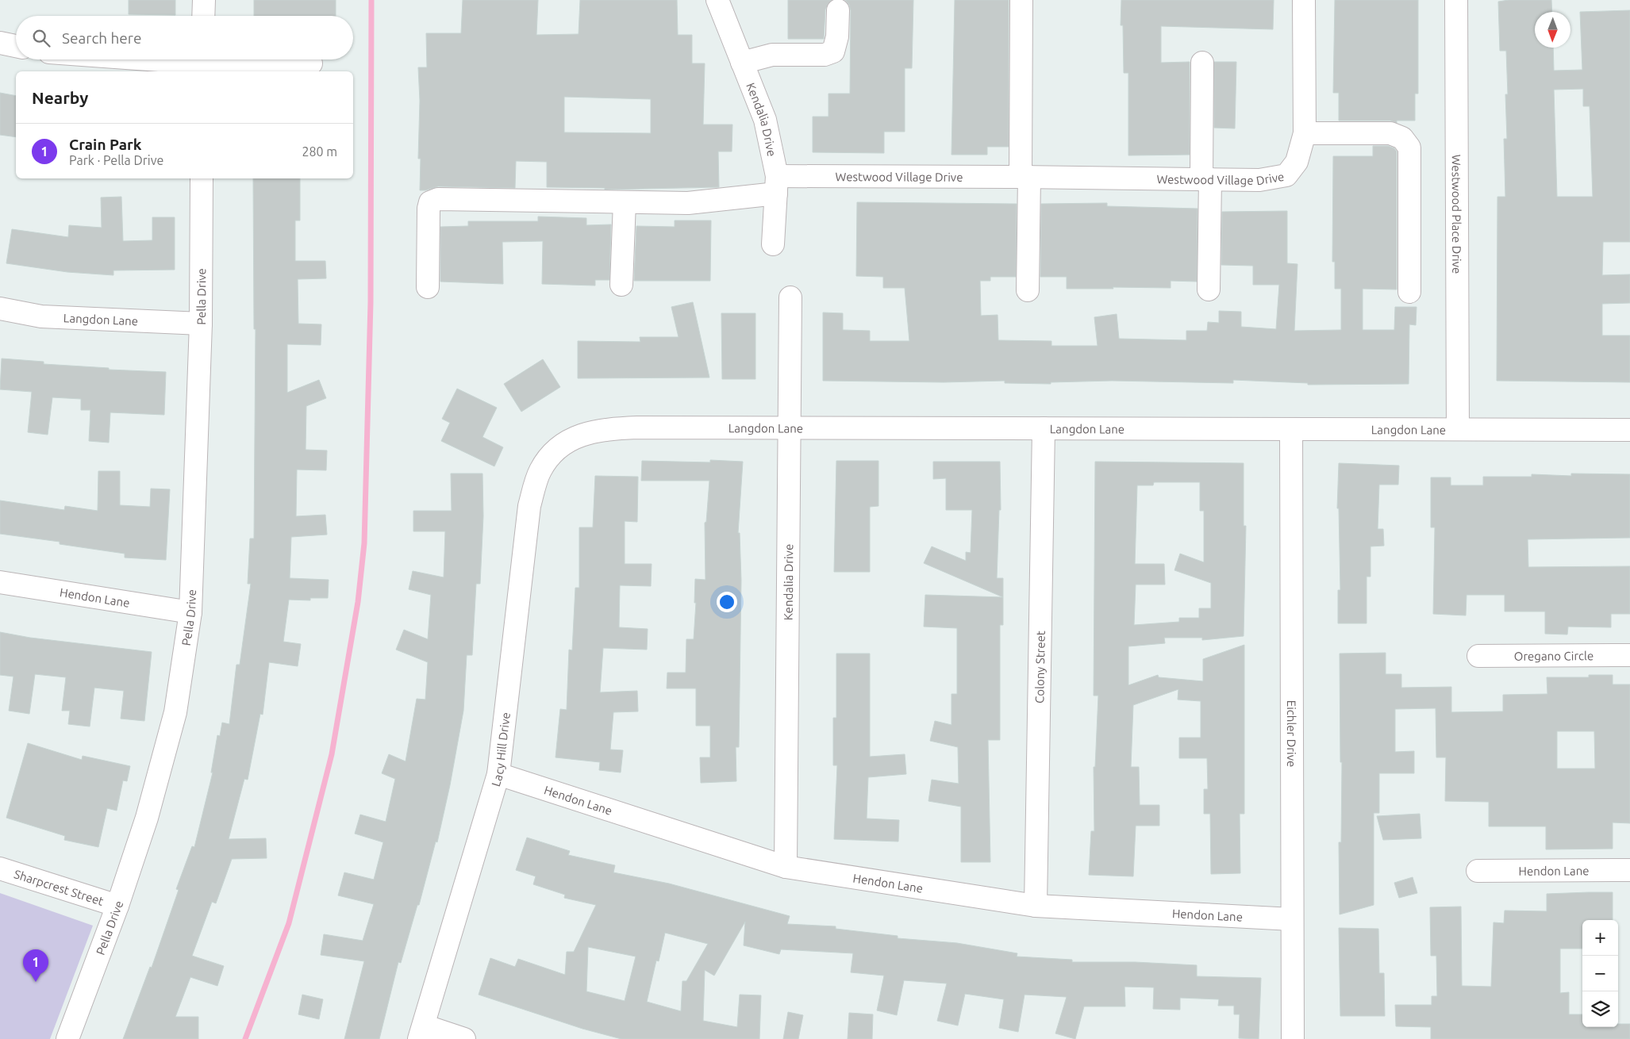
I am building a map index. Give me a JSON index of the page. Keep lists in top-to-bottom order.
{
  "streets": {
    "street": [
      "Kendalia Drive",
      "Westwood Village Drive",
      "Westwood Place Drive",
      "Pella Drive",
      "Langdon Lane",
      "Hendon Lane",
      "Oregano Circle",
      "Colony Street",
      "Eichler Drive",
      "Lacy Hill Drive",
      "Sharpcrest Street"
    ]
  },
  "crossings": [
    ["Kendalia Drive", "Westwood Village Drive"],
    ["Kendalia Drive", "Langdon Lane"],
    ["Kendalia Drive", "Hendon Lane"],
    ["Westwood Place Drive", "Langdon Lane"],
    ["Pella Drive", "Langdon Lane"],
    ["Pella Drive", "Hendon Lane"],
    ["Pella Drive", "Sharpcrest Street"],
    ["Langdon Lane", "Colony Street"],
    ["Langdon Lane", "Eichler Drive"],
    ["Langdon Lane", "Lacy Hill Drive"],
    ["Hendon Lane", "Colony Street"],
    ["Hendon Lane", "Eichler Drive"],
    ["Hendon Lane", "Lacy Hill Drive"]
  ],
  "north": "bottom",
  "page": {
    "search": "Search here",
    "heading": "Nearby",
    "list": [
      {
        "mark": "1",
        "name": "Crain Park",
        "note": "Park · Pella Drive",
        "value": "280 m"
      }
    ],
    "map_buttons": ["+", "−"],
    "pins": "1"
  }
}
